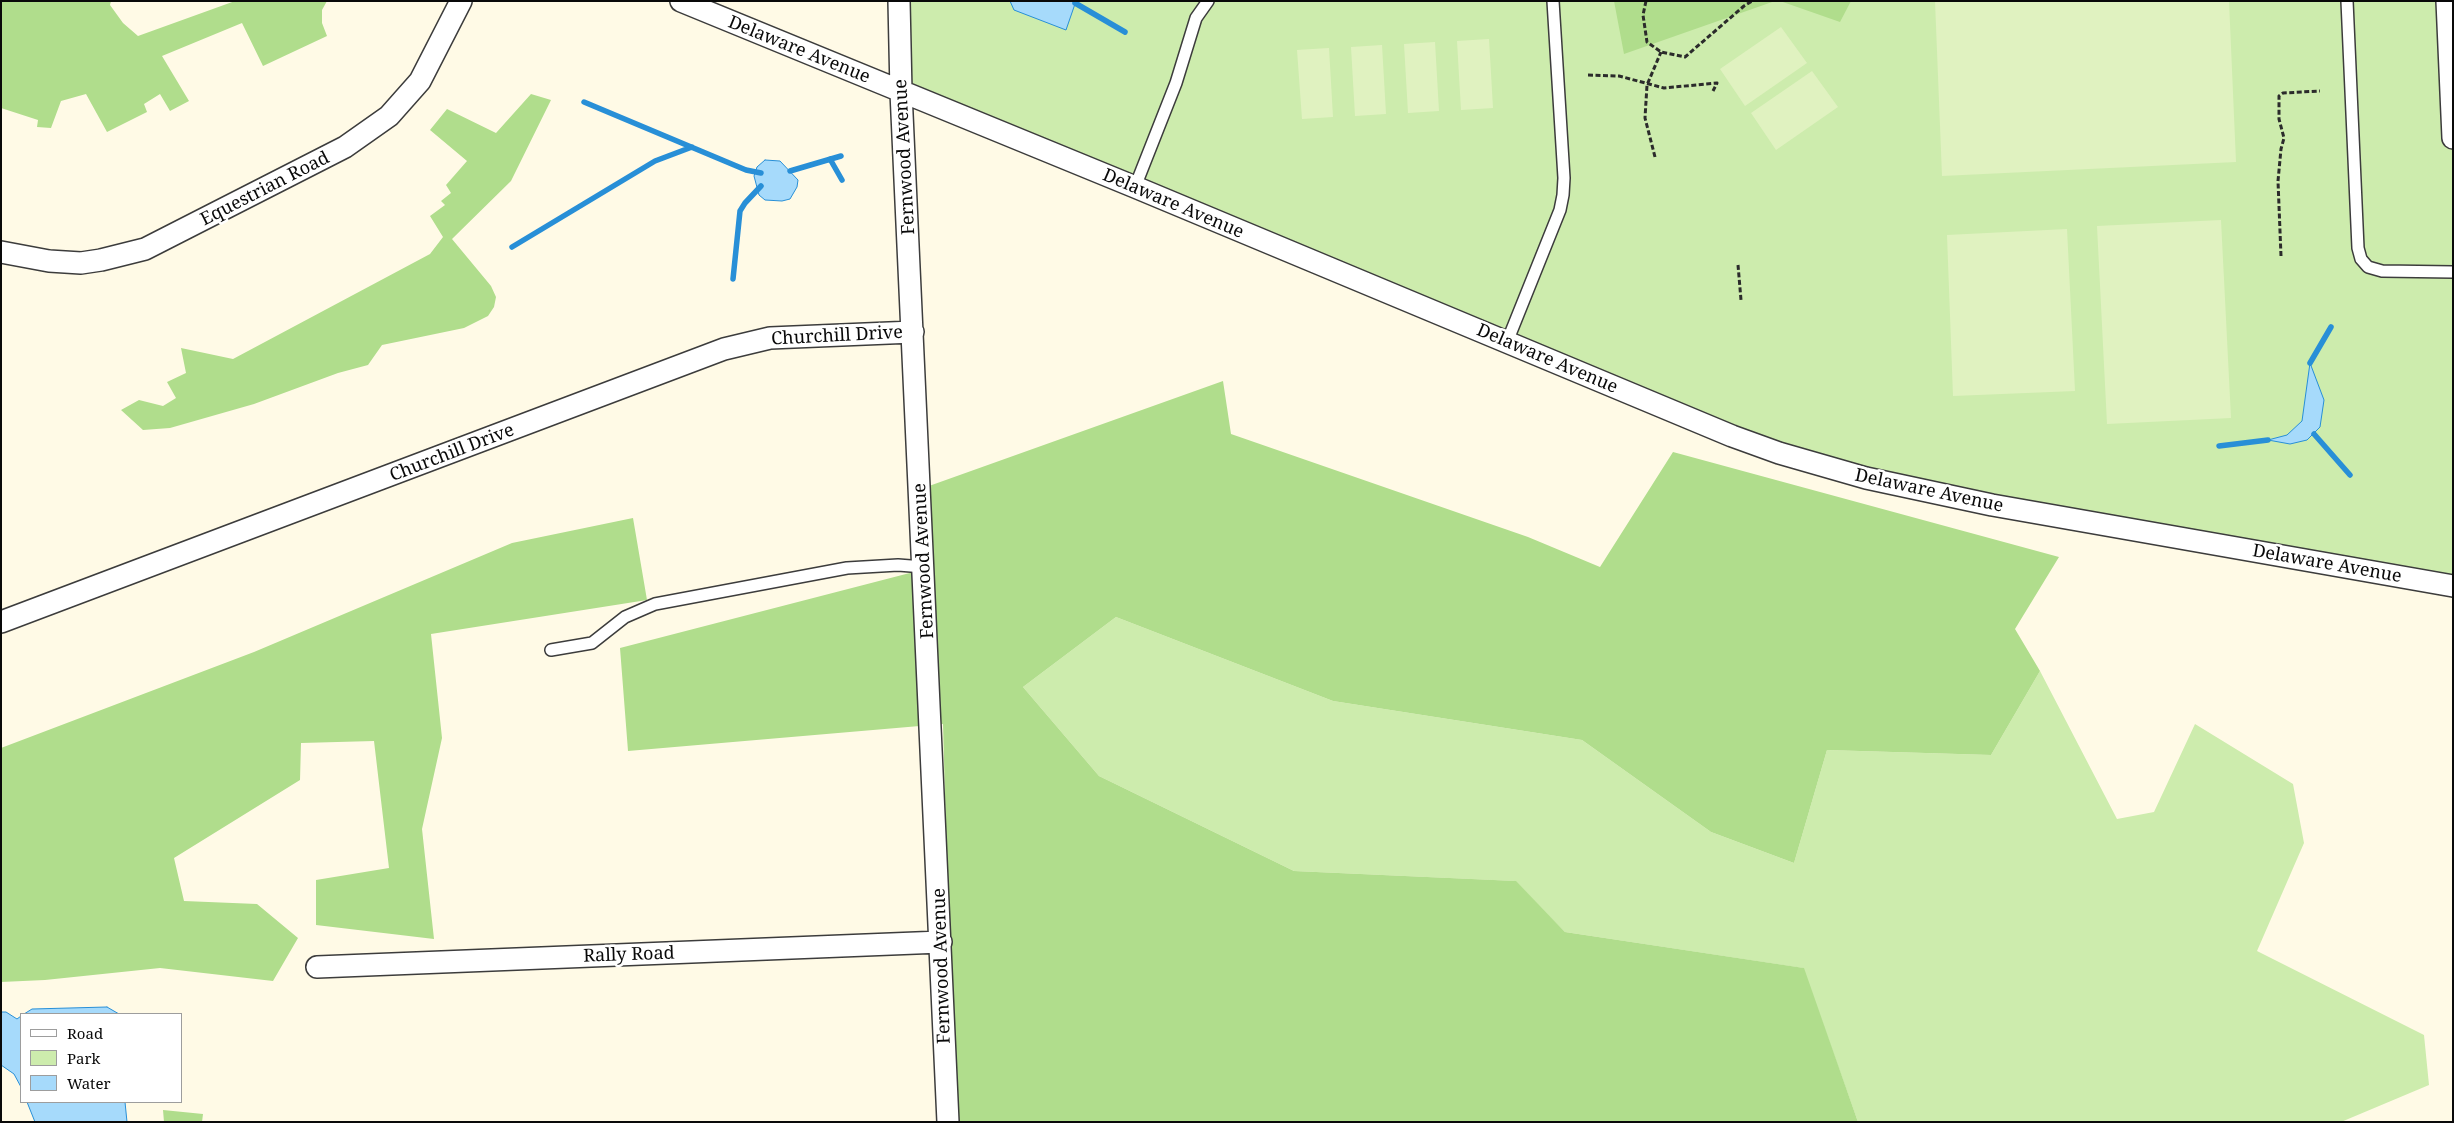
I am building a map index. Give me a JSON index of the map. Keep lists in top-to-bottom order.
{
  "streets": {
    "street": [
      "Delaware Avenue",
      "Fernwood Avenue",
      "Equestrian Road",
      "Churchill Drive",
      "Rally Road"
    ]
  },
  "crossings": [
    ["Delaware Avenue", "Fernwood Avenue"],
    ["Fernwood Avenue", "Churchill Drive"],
    ["Fernwood Avenue", "Rally Road"]
  ],
  "legend": ["Road", "Park", "Water"]
}
